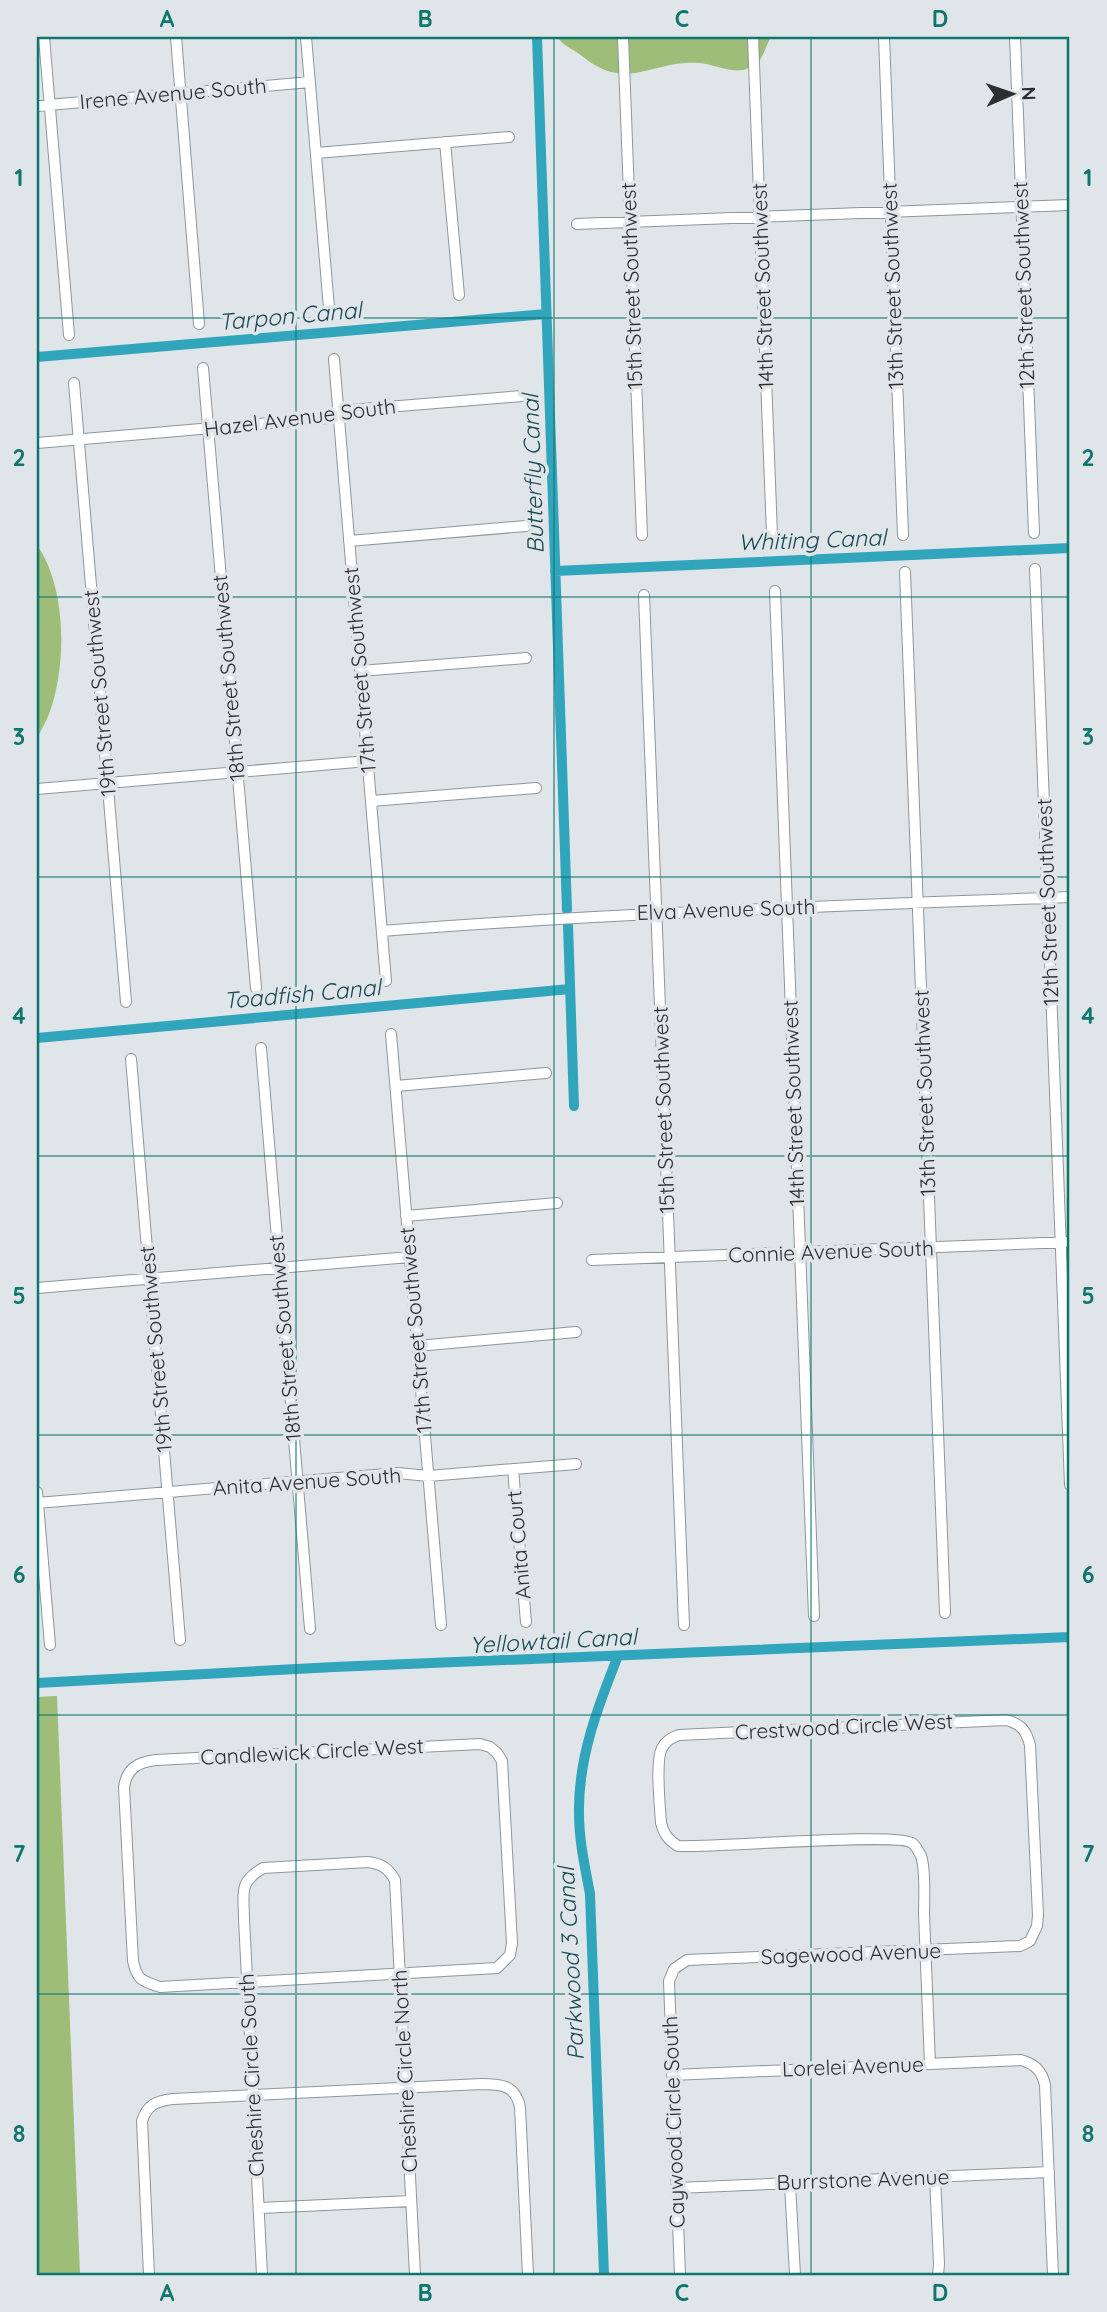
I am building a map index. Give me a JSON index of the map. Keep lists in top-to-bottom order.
{
  "streets": {
    "street": [
      "Irene Avenue South",
      "12th Street Southwest",
      "15th Street Southwest",
      "14th Street Southwest",
      "13th Street Southwest",
      "Hazel Avenue South",
      "17th Street Southwest",
      "18th Street Southwest",
      "19th Street Southwest",
      "Elva Avenue South",
      "Connie Avenue South",
      "Anita Avenue South",
      "Anita Court",
      "Crestwood Circle West",
      "Candlewick Circle West",
      "Sagewood Avenue",
      "Lorelei Avenue",
      "Cheshire Circle North",
      "Cheshire Circle South",
      "Caywood Circle South",
      "Burrstone Avenue"
    ]
  },
  "crossings": [
    ["12th Street Southwest", "Elva Avenue South"],
    ["12th Street Southwest", "Connie Avenue South"],
    ["15th Street Southwest", "Elva Avenue South"],
    ["15th Street Southwest", "Connie Avenue South"],
    ["14th Street Southwest", "Elva Avenue South"],
    ["14th Street Southwest", "Connie Avenue South"],
    ["13th Street Southwest", "Elva Avenue South"],
    ["13th Street Southwest", "Connie Avenue South"],
    ["Hazel Avenue South", "17th Street Southwest"],
    ["Hazel Avenue South", "18th Street Southwest"],
    ["Hazel Avenue South", "19th Street Southwest"],
    ["17th Street Southwest", "Elva Avenue South"],
    ["17th Street Southwest", "Anita Avenue South"],
    ["18th Street Southwest", "Anita Avenue South"],
    ["19th Street Southwest", "Anita Avenue South"],
    ["Anita Avenue South", "Anita Court"],
    ["Crestwood Circle West", "Sagewood Avenue"],
    ["Candlewick Circle West", "Cheshire Circle North"],
    ["Candlewick Circle West", "Cheshire Circle South"],
    ["Sagewood Avenue", "Caywood Circle South"],
    ["Lorelei Avenue", "Caywood Circle South"],
    ["Lorelei Avenue", "Burrstone Avenue"],
    ["Cheshire Circle North", "Cheshire Circle South"],
    ["Caywood Circle South", "Burrstone Avenue"]
  ],
  "water": [
    "Tarpon Canal",
    "Butterfly Canal",
    "Whiting Canal",
    "Toadfish Canal",
    "Yellowtail Canal",
    "Parkwood 3 Canal"
  ],
  "north": "right",
  "grid": {
    "columns": [
      "A",
      "B",
      "C",
      "D"
    ],
    "rows": [
      "1",
      "2",
      "3",
      "4",
      "5",
      "6",
      "7",
      "8"
    ]
  }
}
